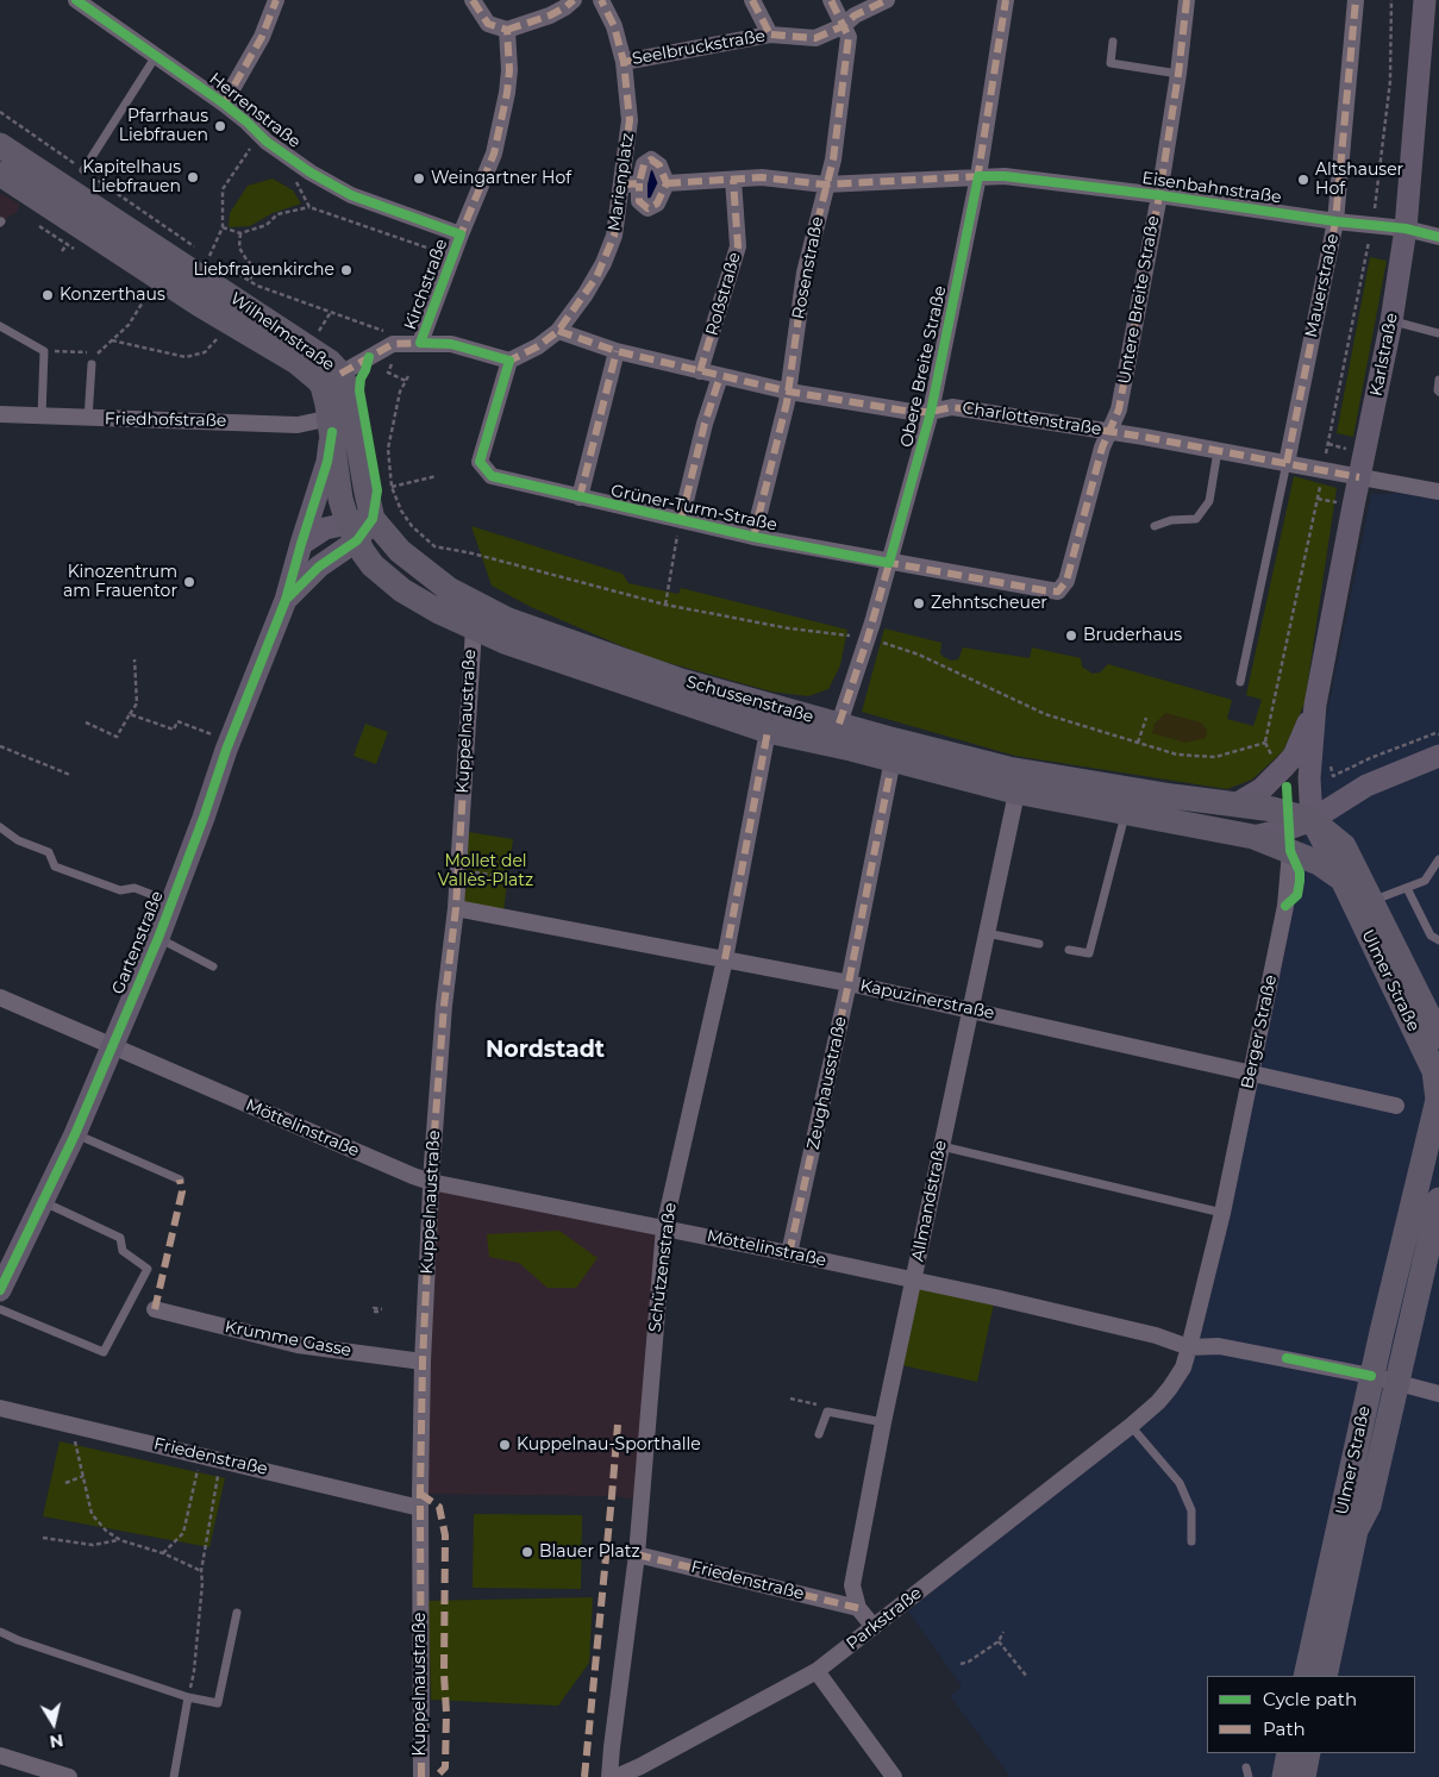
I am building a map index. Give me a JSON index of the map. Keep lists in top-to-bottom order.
{
  "streets": {
    "main road": [
      "Wilhelmstraße",
      "Karlstraße",
      "Schussenstraße",
      "Gartenstraße",
      "Ulmer Straße"
    ],
    "street": [
      "Seelbruckstraße",
      "Herrenstraße",
      "Marienplatz",
      "Eisenbahnstraße",
      "Rosenstraße",
      "Kirchstraße",
      "Mauerstraße",
      "Roßstraße",
      "Untere Breite Straße",
      "Obere Breite Straße",
      "Charlottenstraße",
      "Friedhofstraße",
      "Grüner-Turm-Straße",
      "Kuppelnaustraße",
      "Kapuzinerstraße",
      "Berger Straße",
      "Zeughausstraße",
      "Möttelinstraße",
      "Allmandstraße",
      "Schützenstraße",
      "Krumme Gasse",
      "Friedenstraße",
      "Parkstraße"
    ]
  },
  "crossings": [
    ["Seelbruckstraße", "Marienplatz"],
    ["Seelbruckstraße", "Rosenstraße"],
    ["Herrenstraße", "Kirchstraße"],
    ["Marienplatz", "Charlottenstraße"],
    ["Marienplatz", "Grüner-Turm-Straße"],
    ["Eisenbahnstraße", "Rosenstraße"],
    ["Eisenbahnstraße", "Mauerstraße"],
    ["Eisenbahnstraße", "Roßstraße"],
    ["Eisenbahnstraße", "Untere Breite Straße"],
    ["Eisenbahnstraße", "Karlstraße"],
    ["Eisenbahnstraße", "Obere Breite Straße"],
    ["Rosenstraße", "Charlottenstraße"],
    ["Rosenstraße", "Grüner-Turm-Straße"],
    ["Mauerstraße", "Charlottenstraße"],
    ["Roßstraße", "Charlottenstraße"],
    ["Untere Breite Straße", "Charlottenstraße"],
    ["Untere Breite Straße", "Grüner-Turm-Straße"],
    ["Wilhelmstraße", "Schussenstraße"],
    ["Karlstraße", "Charlottenstraße"],
    ["Karlstraße", "Schussenstraße"],
    ["Karlstraße", "Ulmer Straße"],
    ["Obere Breite Straße", "Charlottenstraße"],
    ["Obere Breite Straße", "Grüner-Turm-Straße"],
    ["Obere Breite Straße", "Schussenstraße"],
    ["Friedhofstraße", "Schussenstraße"],
    ["Schussenstraße", "Kuppelnaustraße"],
    ["Schussenstraße", "Gartenstraße"],
    ["Schussenstraße", "Ulmer Straße"],
    ["Schussenstraße", "Berger Straße"],
    ["Schussenstraße", "Allmandstraße"],
    ["Schussenstraße", "Schützenstraße"],
    ["Kuppelnaustraße", "Kapuzinerstraße"],
    ["Kuppelnaustraße", "Möttelinstraße"],
    ["Kuppelnaustraße", "Krumme Gasse"],
    ["Kuppelnaustraße", "Friedenstraße"],
    ["Gartenstraße", "Möttelinstraße"],
    ["Ulmer Straße", "Möttelinstraße"],
    ["Kapuzinerstraße", "Berger Straße"],
    ["Kapuzinerstraße", "Zeughausstraße"],
    ["Kapuzinerstraße", "Allmandstraße"],
    ["Kapuzinerstraße", "Schützenstraße"],
    ["Berger Straße", "Möttelinstraße"],
    ["Berger Straße", "Parkstraße"],
    ["Zeughausstraße", "Möttelinstraße"],
    ["Möttelinstraße", "Allmandstraße"],
    ["Möttelinstraße", "Schützenstraße"],
    ["Möttelinstraße", "Parkstraße"],
    ["Allmandstraße", "Friedenstraße"],
    ["Allmandstraße", "Parkstraße"],
    ["Schützenstraße", "Friedenstraße"]
  ],
  "districts": ["Nordstadt"],
  "parks": ["Mollet del Vallès-Platz"],
  "places": [
    "Pfarrhaus Liebfrauen",
    "Kapitelhaus Liebfrauen",
    "Weingartner Hof",
    "Altshauser Hof",
    "Liebfrauenkirche",
    "Konzerthaus",
    "Kinozentrum am Frauentor",
    "Zehntscheuer",
    "Bruderhaus",
    "Kuppelnau-Sporthalle",
    "Blauer Platz"
  ],
  "legend": ["Cycle path", "Path"],
  "north": "bottom"
}
